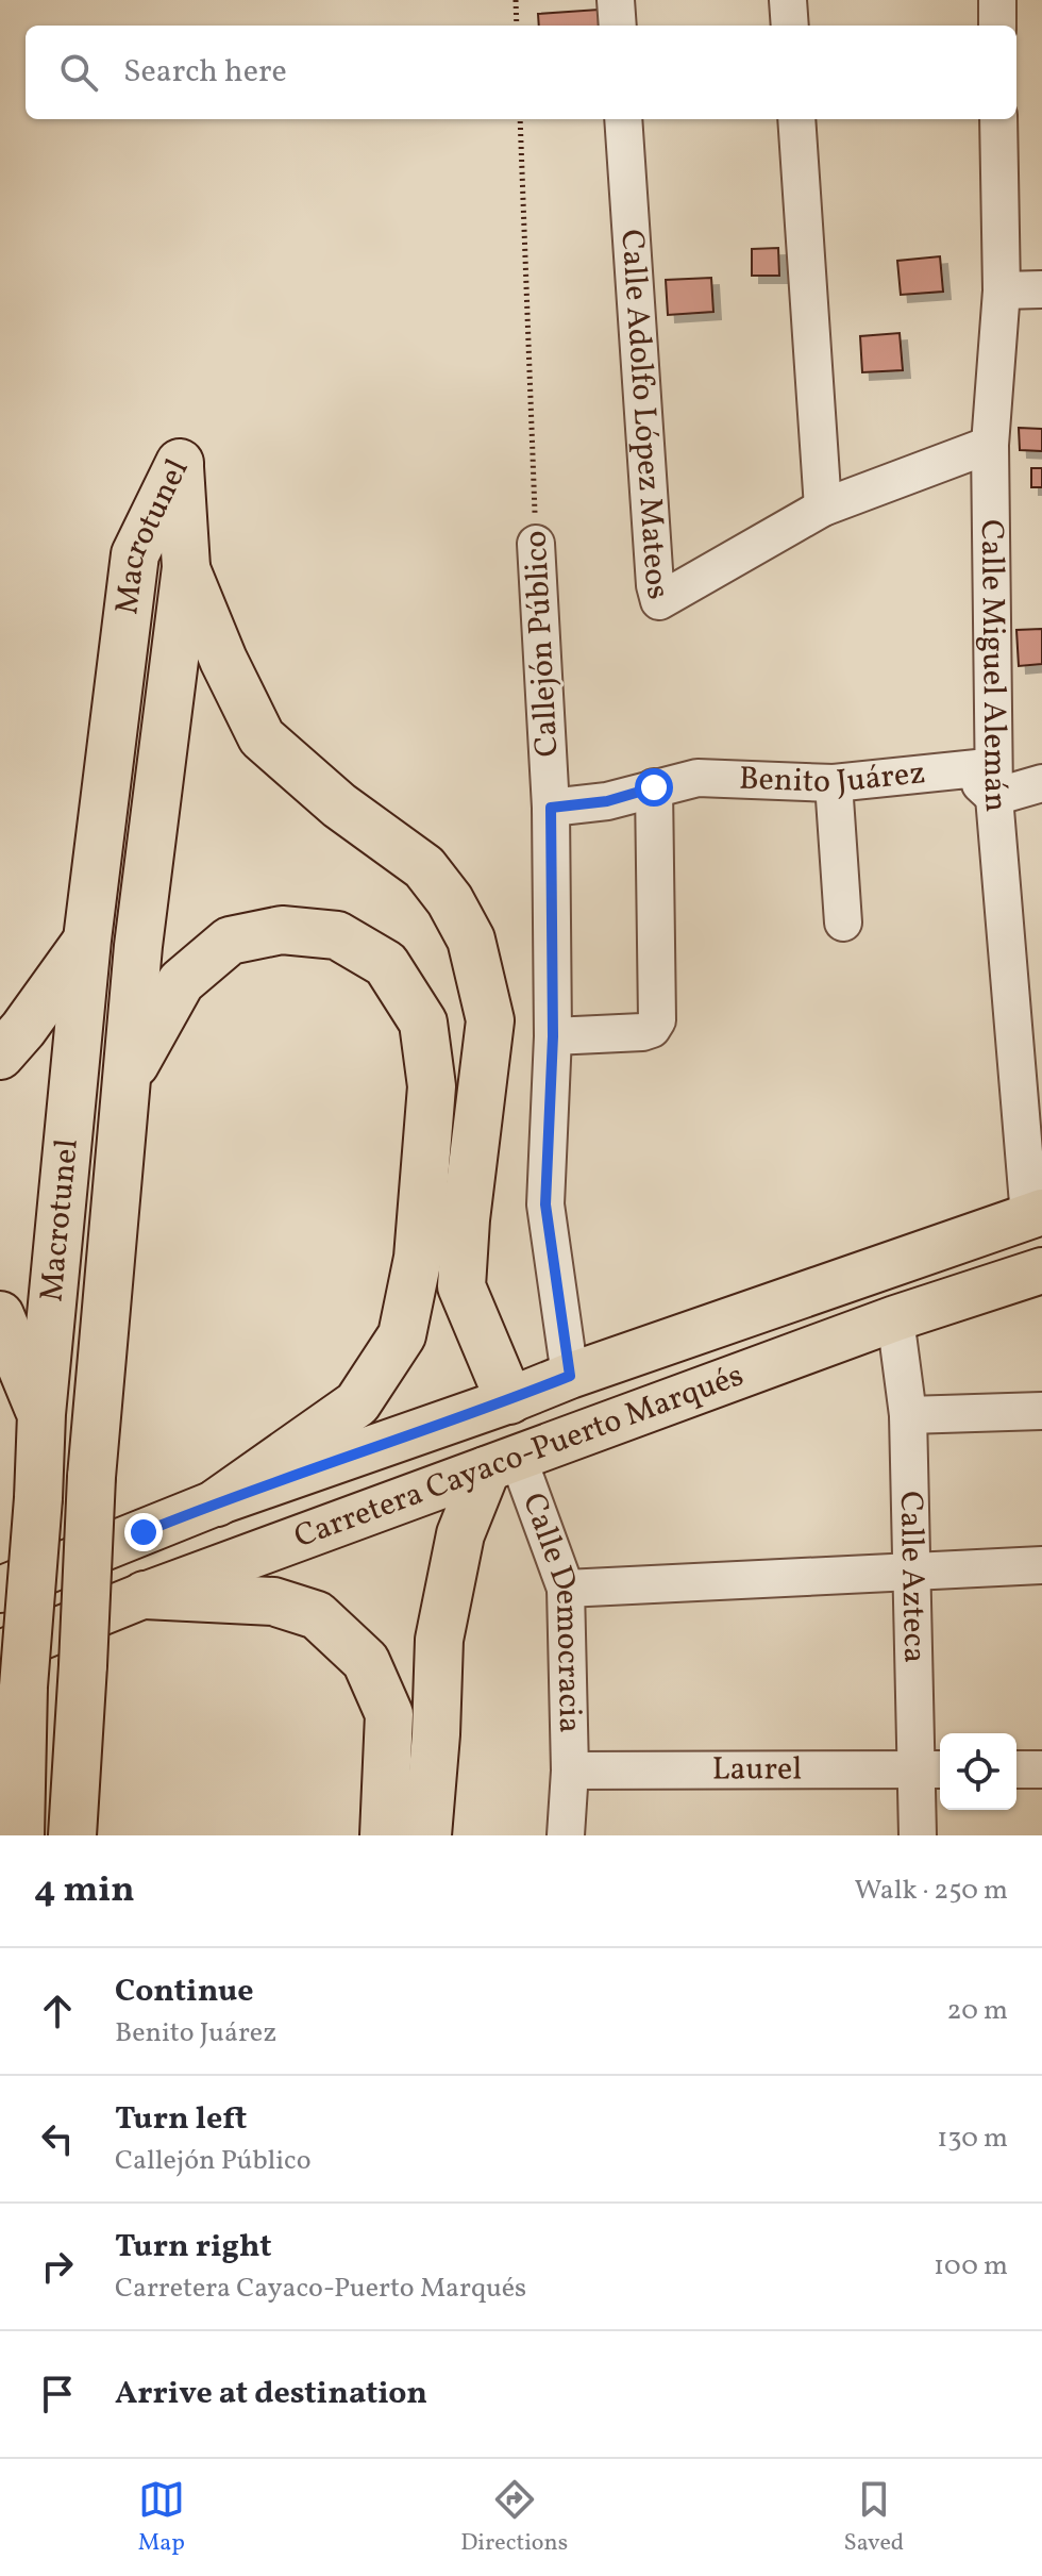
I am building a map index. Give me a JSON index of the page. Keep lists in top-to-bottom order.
{
  "streets": {
    "highway": ["Macrotunel"],
    "main road": ["Carretera Cayaco-Puerto Marqués"],
    "street": [
      "Calle Adolfo López Mateos",
      "Callejón Público",
      "Calle Miguel Alemán",
      "Benito Juárez",
      "Calle Azteca",
      "Calle Democracia",
      "Laurel"
    ]
  },
  "crossings": [
    ["Calle Adolfo López Mateos", "Calle Miguel Alemán"],
    ["Macrotunel", "Carretera Cayaco-Puerto Marqués"],
    ["Callejón Público", "Benito Juárez"],
    ["Callejón Público", "Carretera Cayaco-Puerto Marqués"],
    ["Calle Miguel Alemán", "Benito Juárez"],
    ["Calle Miguel Alemán", "Carretera Cayaco-Puerto Marqués"],
    ["Carretera Cayaco-Puerto Marqués", "Calle Azteca"],
    ["Carretera Cayaco-Puerto Marqués", "Calle Democracia"],
    ["Calle Azteca", "Laurel"],
    ["Calle Democracia", "Laurel"]
  ],
  "page": {
    "search": "Search here",
    "heading": ["4 min", "Walk · 250 m"],
    "list": [
      ["Continue", "Benito Juárez", "20 m"],
      ["Turn left", "Callejón Público", "130 m"],
      ["Turn right", "Carretera Cayaco-Puerto Marqués", "100 m"],
      "Arrive at destination"
    ],
    "nav": ["Map", "Directions", "Saved"]
  }
}
